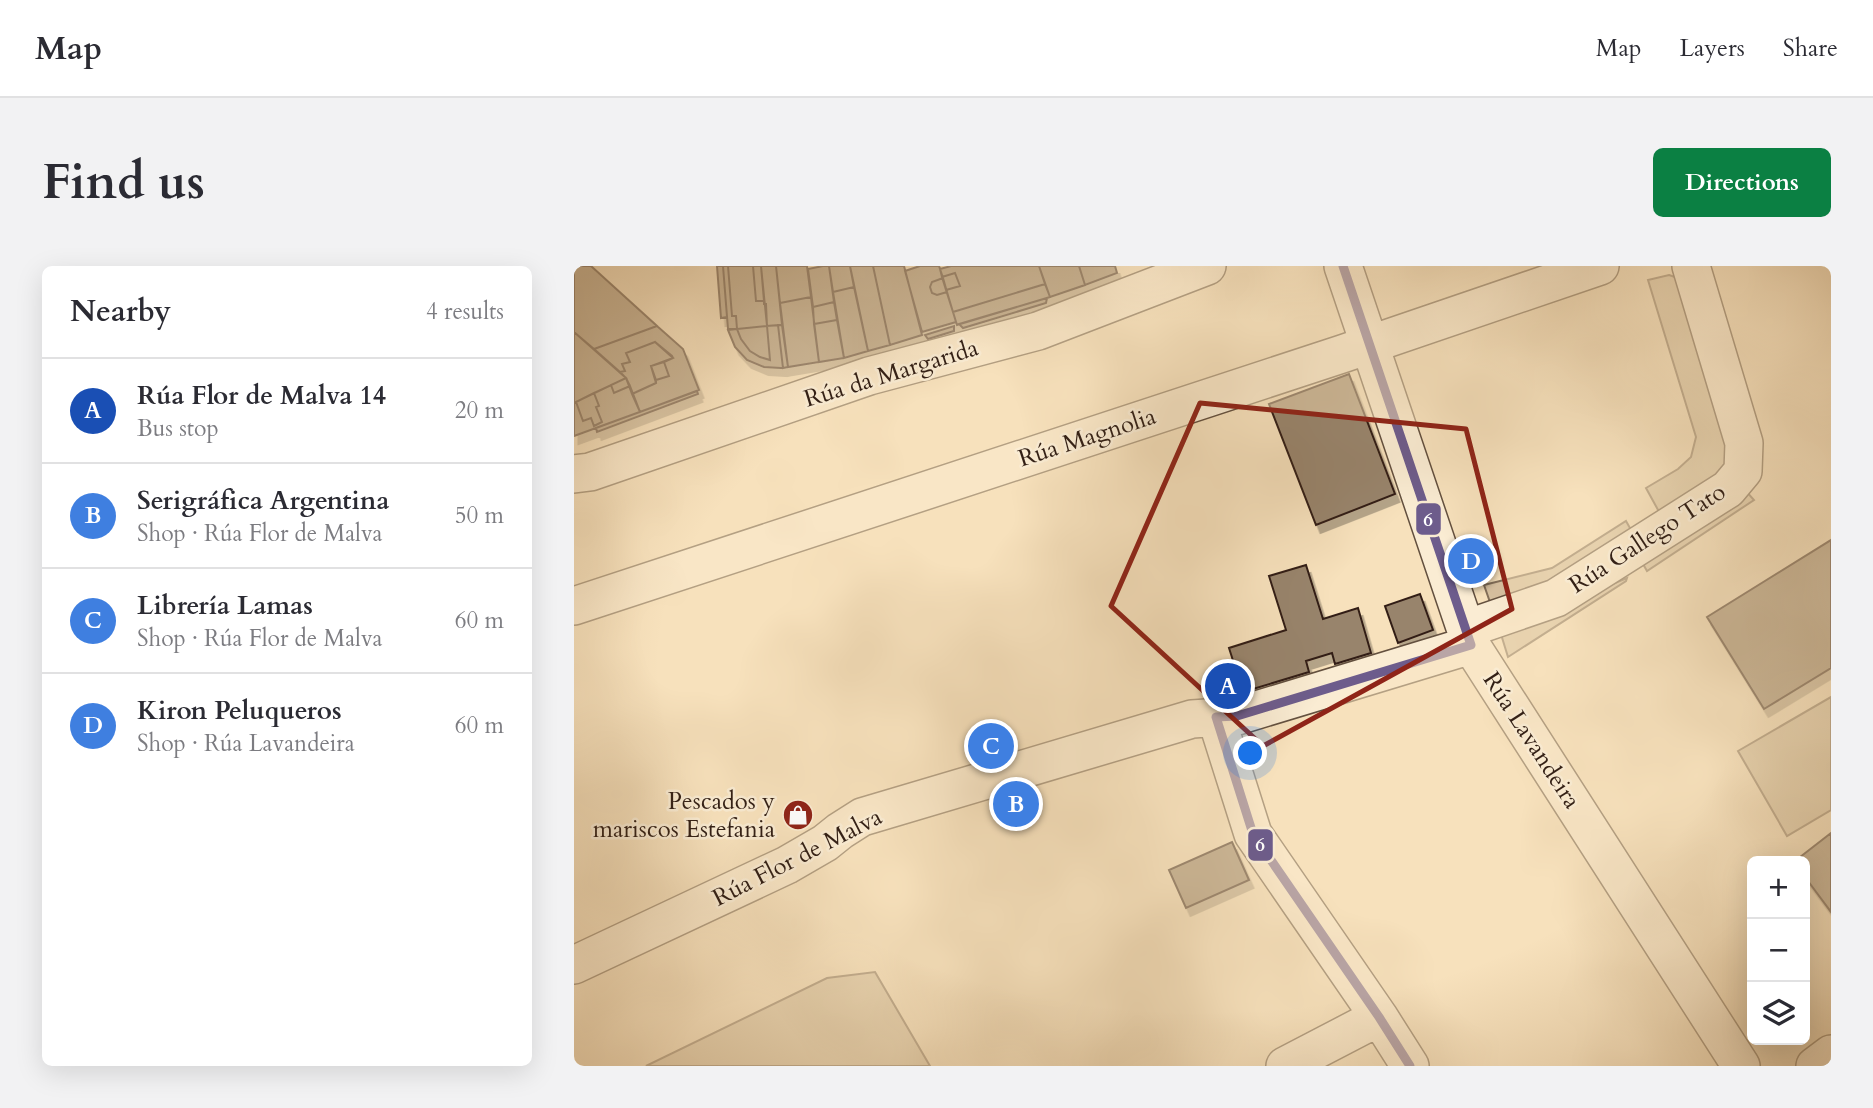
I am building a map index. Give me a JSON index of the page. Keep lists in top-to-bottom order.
{
  "streets": {
    "street": [
      "Rúa da Margarida",
      "Rúa Magnolia",
      "Rúa Gallego Tato",
      "Rúa Lavandeira",
      "Rúa Flor de Malva"
    ]
  },
  "crossings": [
    ["Rúa Magnolia", "Rúa Lavandeira"],
    ["Rúa Gallego Tato", "Rúa Lavandeira"],
    ["Rúa Gallego Tato", "Rúa Flor de Malva"],
    ["Rúa Lavandeira", "Rúa Flor de Malva"]
  ],
  "places": {
    "shop": ["Pescados y mariscos Estefania"]
  },
  "lines": ["transit line 6"],
  "page": {
    "header": "Map",
    "nav": ["Map", "Layers", "Share"],
    "buttons": "Directions",
    "title": "Find us",
    "heading": ["Nearby", "4 results"],
    "list": [
      {
        "mark": "A",
        "name": "Rúa Flor de Malva 14",
        "note": "Bus stop",
        "value": "20 m"
      },
      {
        "mark": "B",
        "name": "Serigráfica Argentina",
        "note": "Shop · Rúa Flor de Malva",
        "value": "50 m"
      },
      {
        "mark": "C",
        "name": "Librería Lamas",
        "note": "Shop · Rúa Flor de Malva",
        "value": "60 m"
      },
      {
        "mark": "D",
        "name": "Kiron Peluqueros",
        "note": "Shop · Rúa Lavandeira",
        "value": "60 m"
      }
    ],
    "pins": [
      "D",
      "A",
      "C",
      "B"
    ],
    "map_buttons": ["+", "−"]
  }
}
